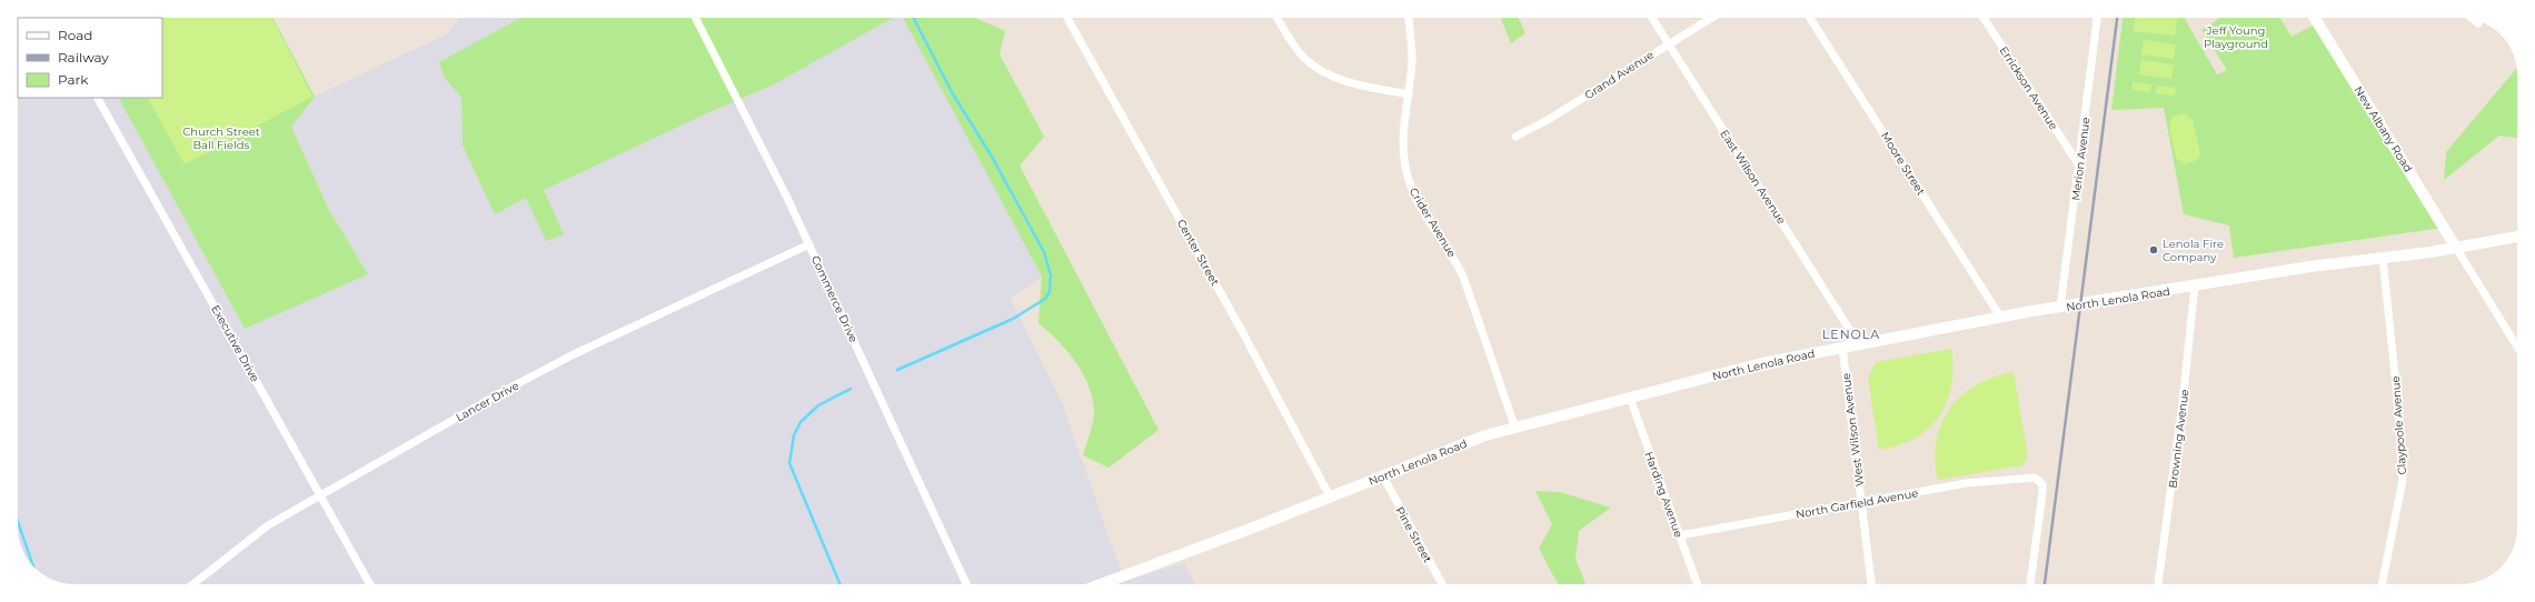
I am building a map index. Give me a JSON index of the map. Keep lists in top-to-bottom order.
{
  "streets": {
    "main road": ["New Albany Road", "North Lenola Road"],
    "street": [
      "Grand Avenue",
      "Errickson Avenue",
      "Merion Avenue",
      "Moore Street",
      "East Wilson Avenue",
      "Crider Avenue",
      "Center Street",
      "Commerce Drive",
      "Executive Drive",
      "Lancer Drive",
      "Claypoole Avenue",
      "West Wilson Avenue",
      "Browning Avenue",
      "Harding Avenue",
      "North Garfield Avenue",
      "Pine Street"
    ]
  },
  "crossings": [
    ["Grand Avenue", "East Wilson Avenue"],
    ["Errickson Avenue", "Merion Avenue"],
    ["New Albany Road", "North Lenola Road"],
    ["Merion Avenue", "North Lenola Road"],
    ["Moore Street", "North Lenola Road"],
    ["East Wilson Avenue", "North Lenola Road"],
    ["Crider Avenue", "North Lenola Road"],
    ["Center Street", "North Lenola Road"],
    ["Commerce Drive", "Lancer Drive"],
    ["North Lenola Road", "Claypoole Avenue"],
    ["North Lenola Road", "West Wilson Avenue"],
    ["North Lenola Road", "Browning Avenue"],
    ["North Lenola Road", "Harding Avenue"],
    ["North Lenola Road", "Pine Street"],
    ["Executive Drive", "Lancer Drive"],
    ["West Wilson Avenue", "North Garfield Avenue"],
    ["Harding Avenue", "North Garfield Avenue"]
  ],
  "districts": ["LENOLA"],
  "parks": ["Jeff Young Playground", "Church Street Ball Fields"],
  "places": ["Lenola Fire Company"],
  "legend": ["Road", "Railway", "Park"]
}
